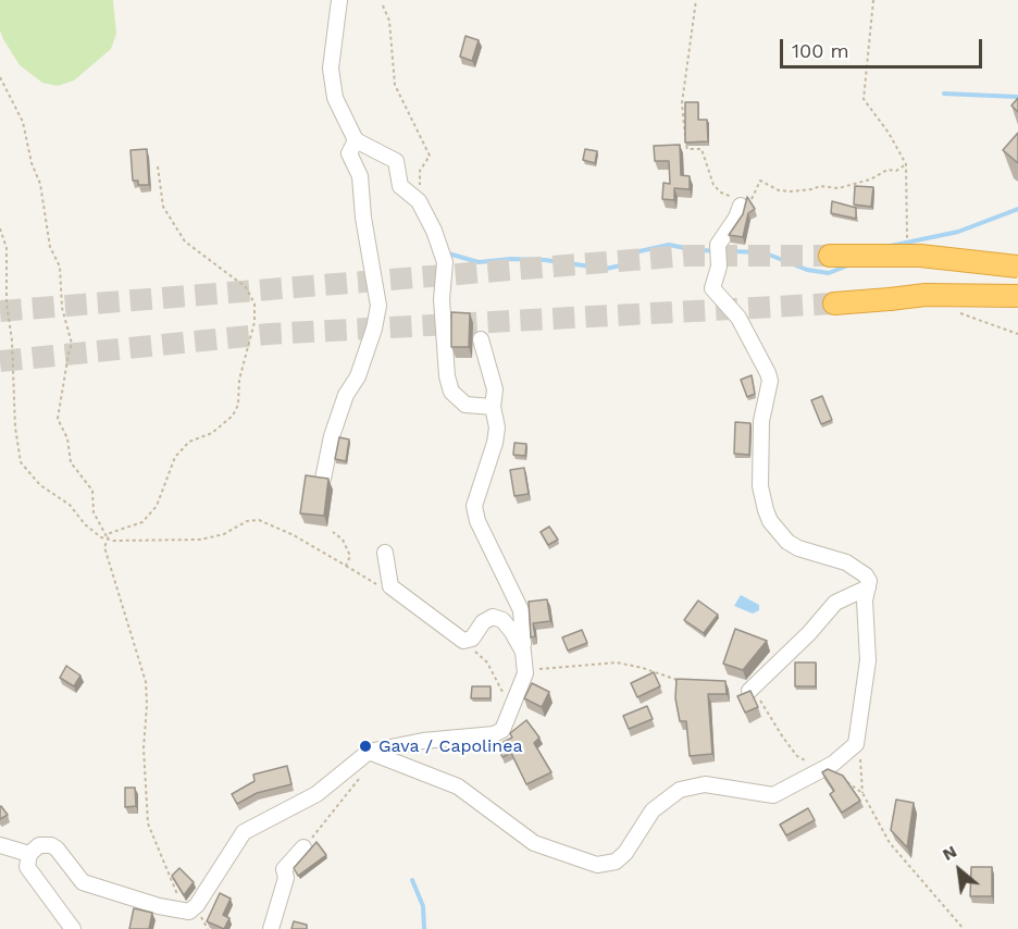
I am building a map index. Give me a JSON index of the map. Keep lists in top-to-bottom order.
{
  "places": ["Gava / Capolinea"],
  "scale_bar": "100 m",
  "north": "top left"
}
